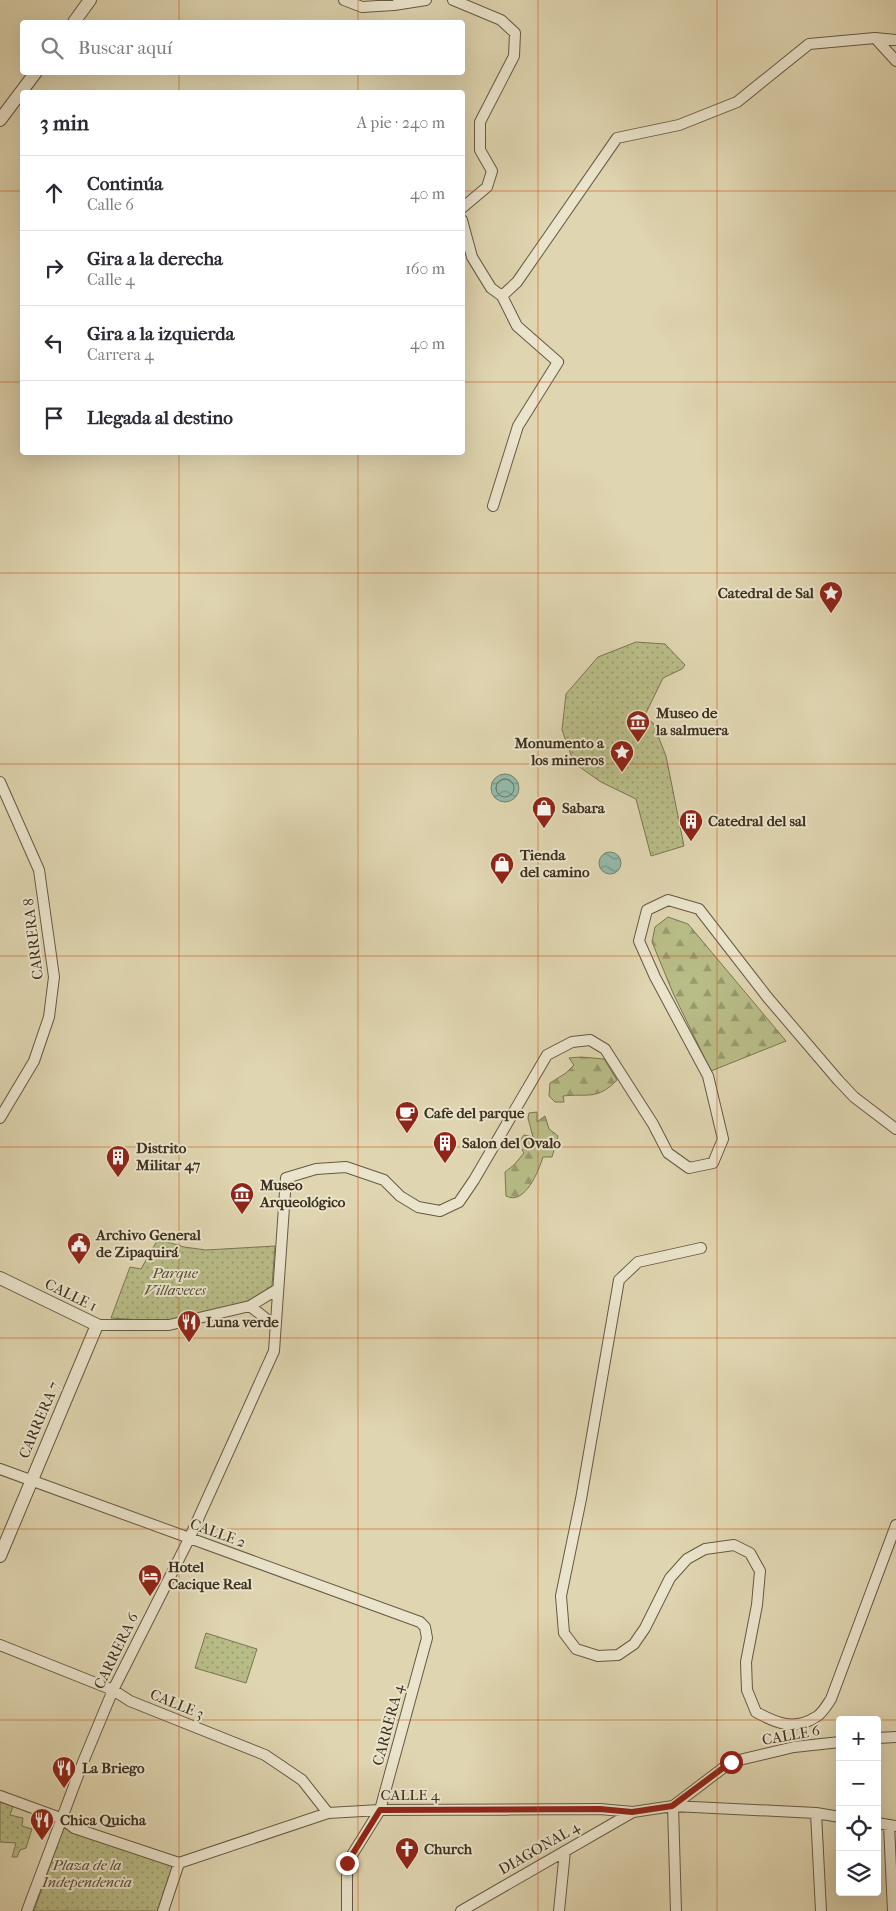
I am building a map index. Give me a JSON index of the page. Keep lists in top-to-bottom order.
{
  "streets": {
    "street": [
      "CARRERA 8",
      "CALLE 1",
      "CARRERA 7",
      "CALLE 2",
      "CARRERA 6",
      "CALLE 3",
      "CARRERA 4",
      "CALLE 6",
      "CALLE 4",
      "DIAGONAL 4"
    ]
  },
  "crossings": [
    ["CALLE 1", "CARRERA 7"],
    ["CALLE 1", "CARRERA 6"],
    ["CARRERA 7", "CALLE 2"],
    ["CALLE 2", "CARRERA 6"],
    ["CALLE 2", "CARRERA 4"],
    ["CARRERA 6", "CALLE 3"],
    ["CALLE 3", "CALLE 4"],
    ["CARRERA 4", "CALLE 4"],
    ["CALLE 6", "CALLE 4"],
    ["CALLE 4", "DIAGONAL 4"]
  ],
  "parks": ["Parque Villaveces", "Plaza de la Independencia"],
  "places": {
    "place": ["Catedral de Sal", "Monumento a los mineros"],
    "museum": ["Museo de la salmuera", "Museo Arqueológico"],
    "shop": ["Sabara", "Tienda del camino"],
    "building": ["Catedral del sal", "Salon del Ovalo", "Distrito Militar 47"],
    "cafe": ["Cafe del parque"],
    "public building": ["Archivo General de Zipaquirá"],
    "restaurant": ["Luna verde", "La Briego", "Chica Quicha"],
    "hotel": ["Hotel Cacique Real"],
    "church": ["Church"]
  },
  "page": {
    "search": "Buscar aquí",
    "heading": ["3 min", "A pie · 240 m"],
    "list": [
      ["Continúa", "Calle 6", "40 m"],
      ["Gira a la derecha", "Calle 4", "160 m"],
      ["Gira a la izquierda", "Carrera 4", "40 m"],
      "Llegada al destino"
    ],
    "map_buttons": ["+", "−"]
  }
}
